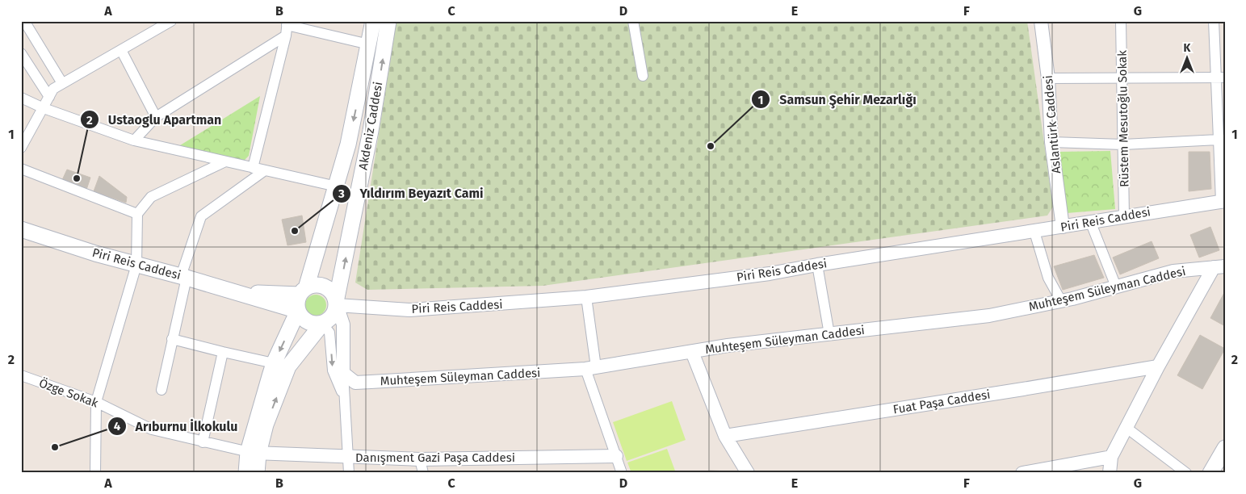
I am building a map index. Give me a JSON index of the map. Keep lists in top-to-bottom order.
{
  "streets": {
    "main road": ["Akdeniz Caddesi", "Piri Reis Caddesi"],
    "street": [
      "Rüstem Mesutoğlu Sokak",
      "Aslantürk Caddesi",
      "Muhteşem Süleyman Caddesi",
      "Özge Sokak",
      "Fuat Paşa Caddesi",
      "Danışment Gazi Paşa Caddesi"
    ]
  },
  "crossings": [
    ["Rüstem Mesutoğlu Sokak", "Piri Reis Caddesi"],
    ["Aslantürk Caddesi", "Piri Reis Caddesi"],
    ["Akdeniz Caddesi", "Piri Reis Caddesi"],
    ["Özge Sokak", "Danışment Gazi Paşa Caddesi"]
  ],
  "places": [
    "Samsun Şehir Mezarlığı",
    "Ustaoglu Apartman",
    "Yıldırım Beyazıt Cami",
    "Arıburnu İlkokulu"
  ],
  "north": "top",
  "grid": {
    "columns": [
      "A",
      "B",
      "C",
      "D",
      "E",
      "F",
      "G"
    ],
    "rows": ["1", "2"]
  }
}
